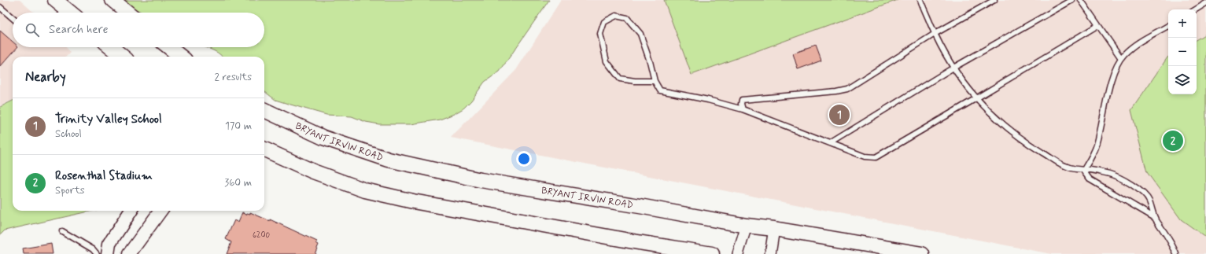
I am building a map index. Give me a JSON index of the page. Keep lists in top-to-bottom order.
{
  "streets": {
    "main road": ["BRYANT IRVIN ROAD"]
  },
  "house_numbers": ["6200"],
  "page": {
    "map_buttons": ["+", "−"],
    "search": "Search here",
    "heading": ["Nearby", "2 results"],
    "list": [
      {
        "mark": "1",
        "name": "Trinity Valley School",
        "note": "School",
        "value": "170 m"
      },
      {
        "mark": "2",
        "name": "Rosenthal Stadium",
        "note": "Sports",
        "value": "360 m"
      }
    ],
    "pins": ["1", "2"]
  }
}
